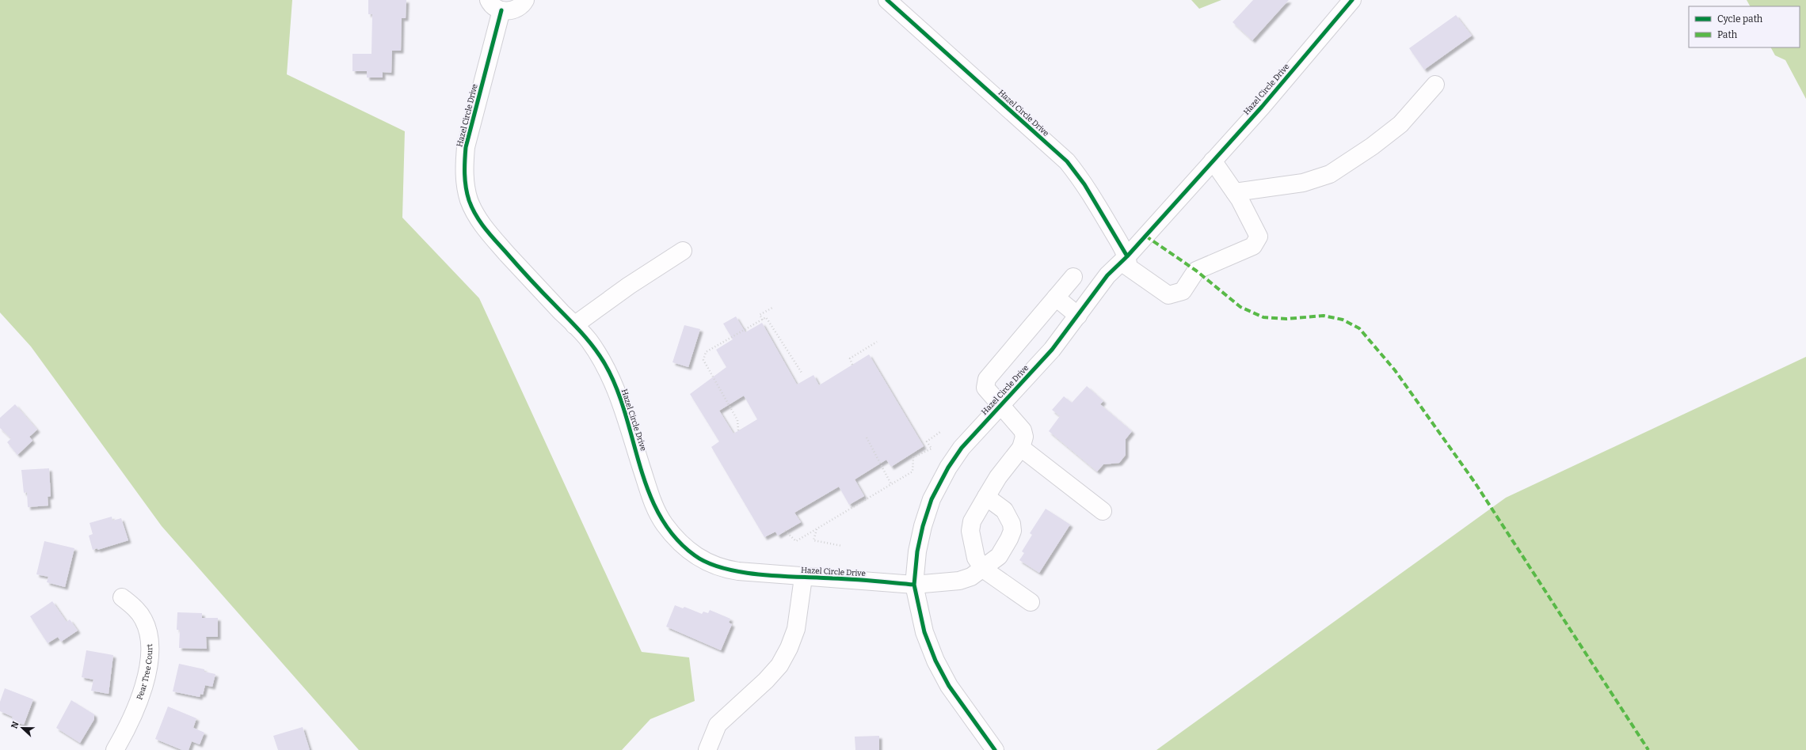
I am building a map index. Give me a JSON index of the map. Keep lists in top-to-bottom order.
{
  "streets": {
    "street": ["Hazel Circle Drive", "Pear Tree Court"]
  },
  "legend": ["Cycle path", "Path"],
  "north": "left"
}
